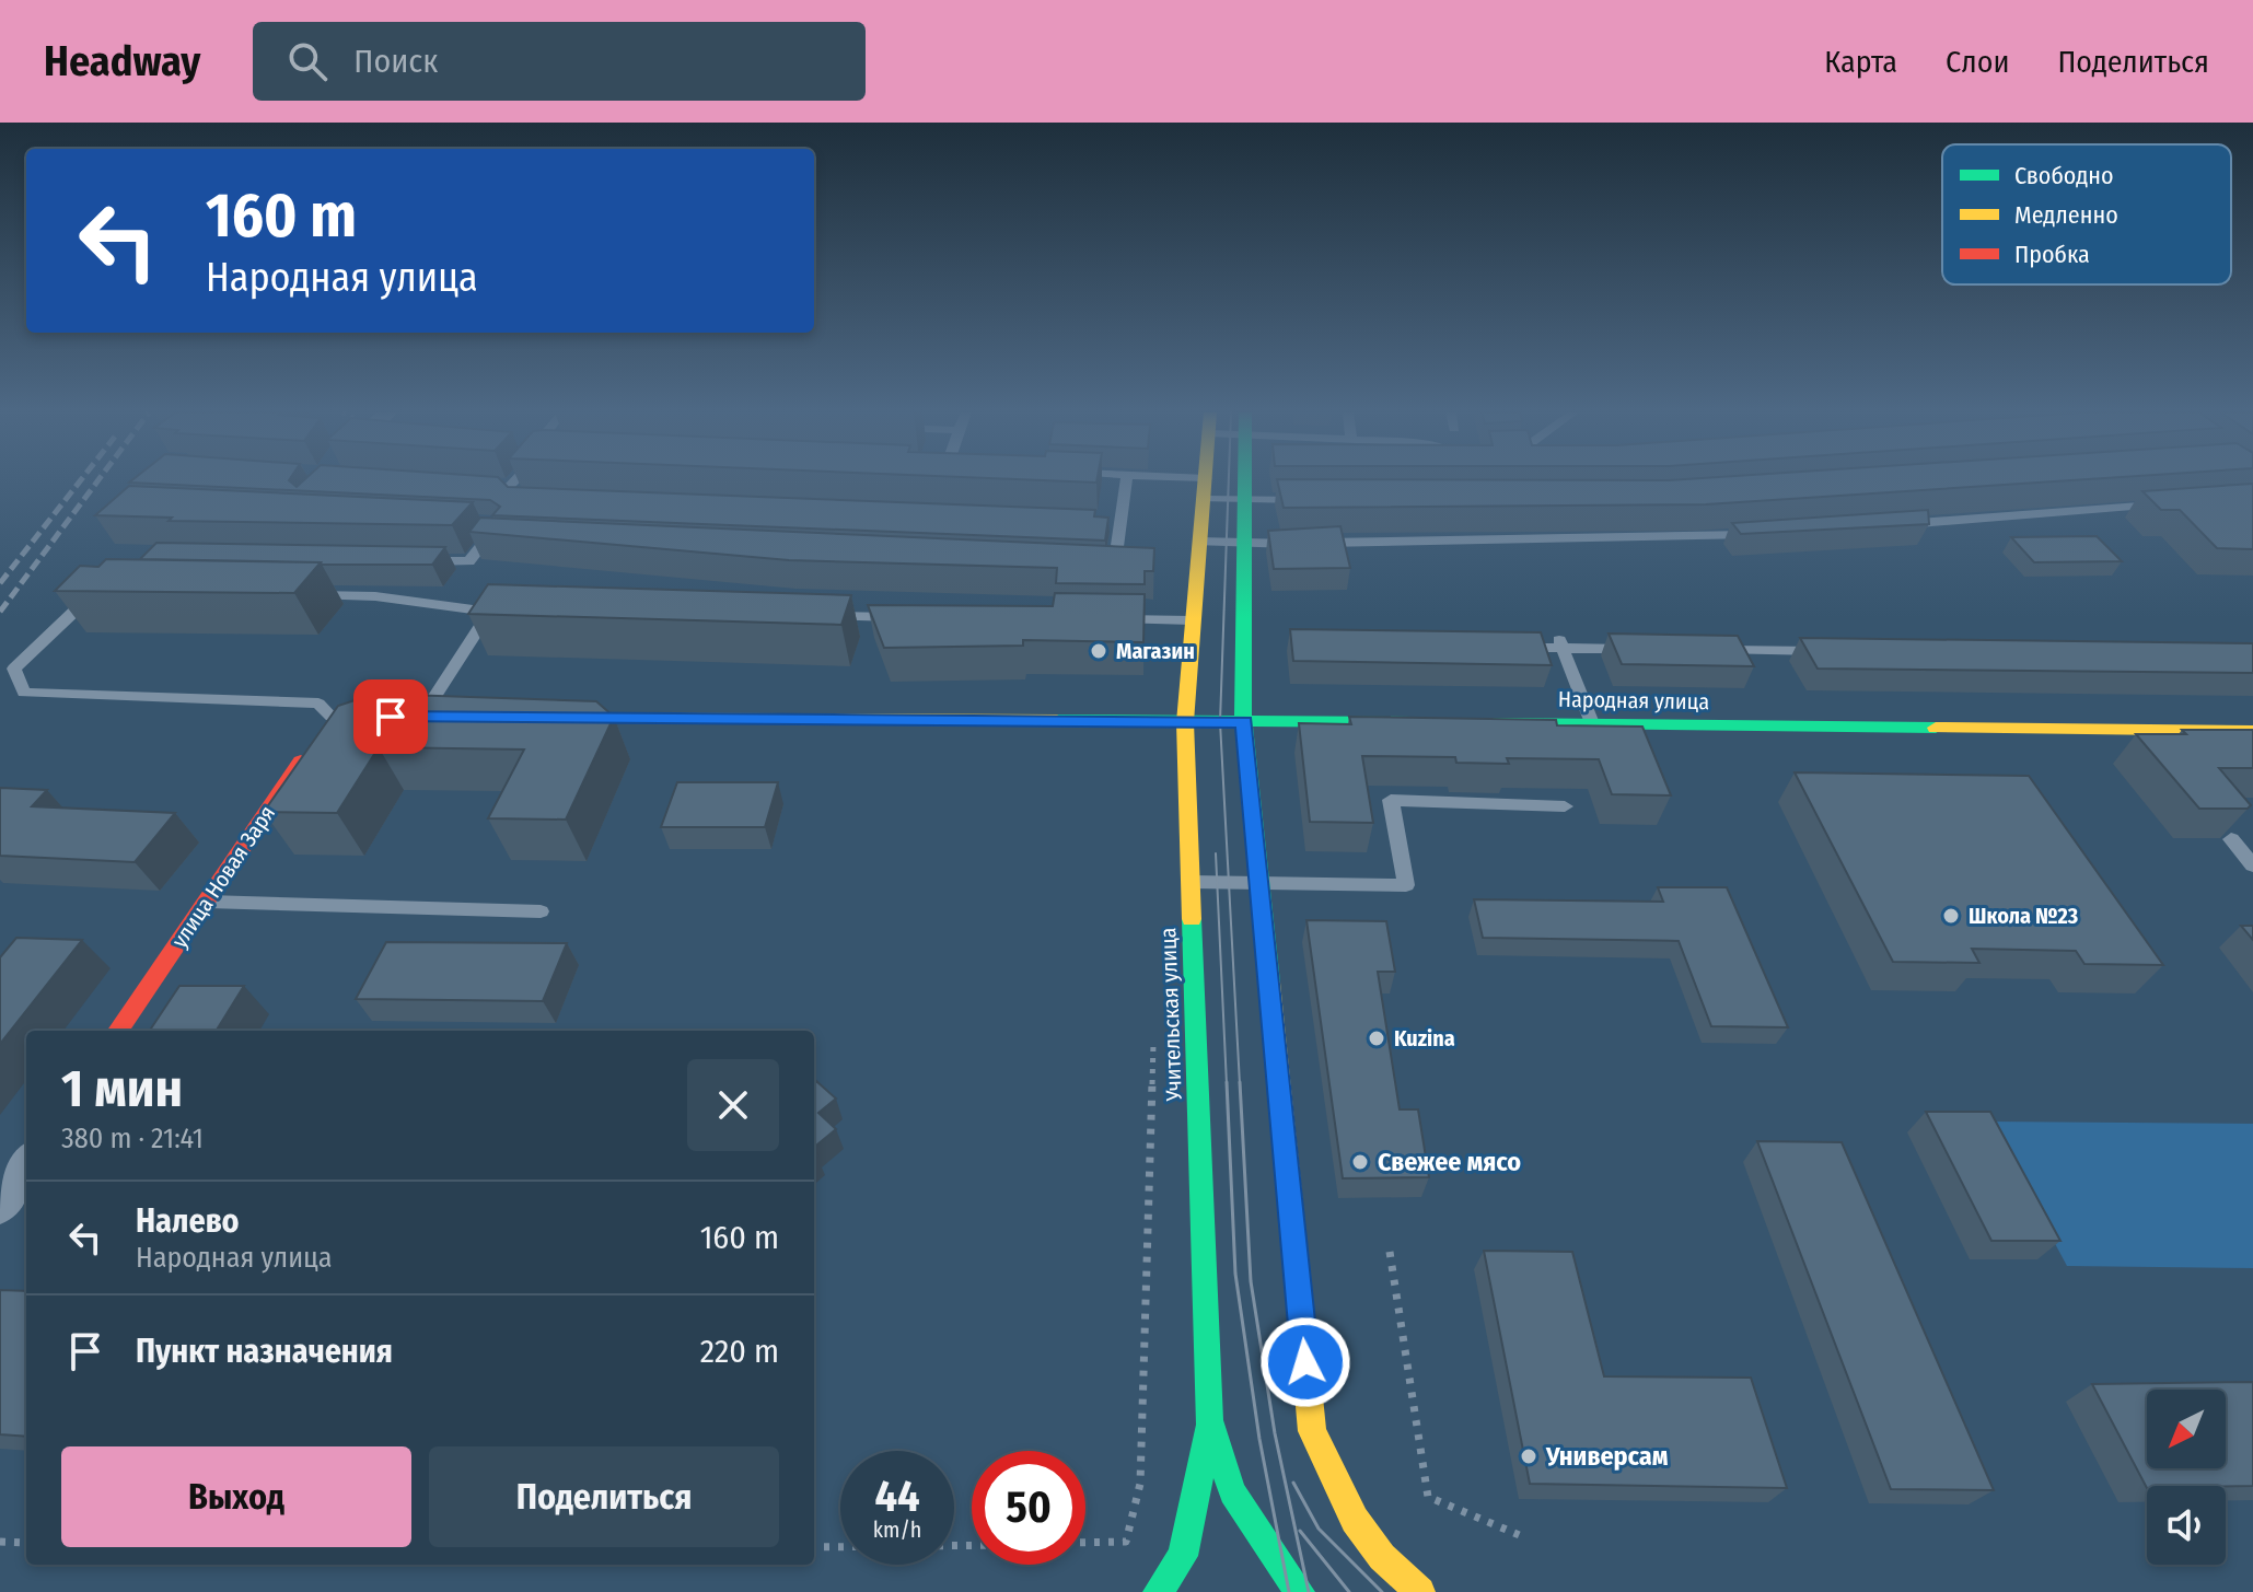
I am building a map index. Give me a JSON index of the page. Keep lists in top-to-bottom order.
{
  "streets": {
    "main road": ["Народная улица", "улица Новая Заря", "Учительская улица"]
  },
  "places": [
    "Магазин",
    "Школа №23",
    "Kuzina",
    "Свежее мясо",
    "Универсам"
  ],
  "legend": ["Свободно", "Медленно", "Пробка"],
  "north": "bottom left",
  "page": {
    "header": "Headway",
    "search": "Поиск",
    "nav": ["Карта", "Слои", "Поделиться"],
    "turn": ["160 m", "Народная улица"],
    "heading": ["1 мин", "380 m · 21:41"],
    "list": [
      {
        "name": "Налево",
        "note": "Народная улица",
        "value": "160 m"
      },
      {
        "name": "Пункт назначения",
        "value": "220 m"
      }
    ],
    "buttons": ["Выход", "Поделиться"],
    "speed": "44 km/h",
    "limit": "50"
  }
}
